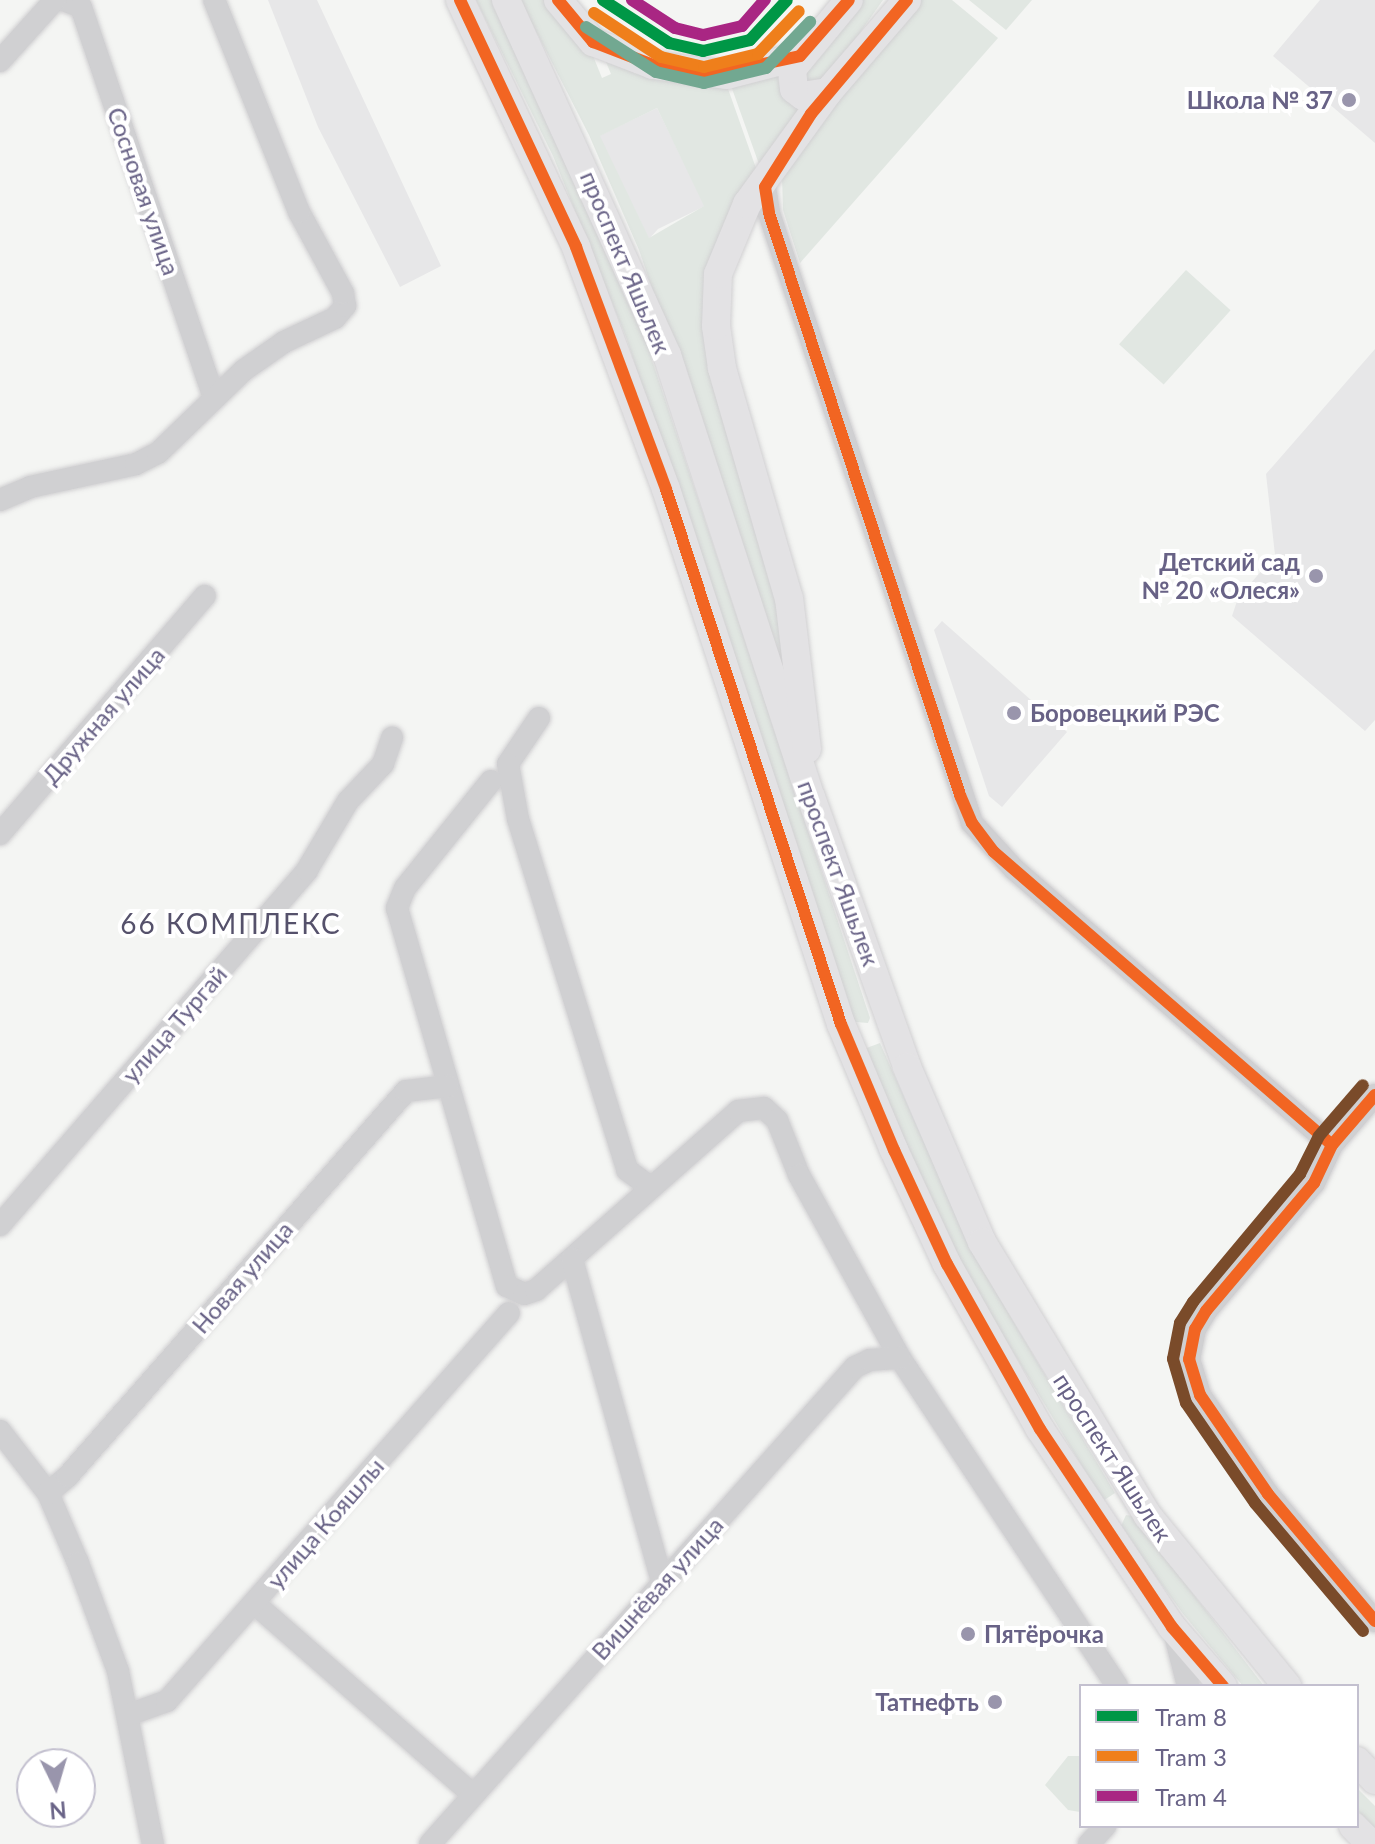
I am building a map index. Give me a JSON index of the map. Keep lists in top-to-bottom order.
{
  "streets": {
    "main road": ["проспект Яшьлек"],
    "street": [
      "Сосновая улица",
      "Дружная улица",
      "улица Тургай",
      "Новая улица",
      "улица Кояшлы",
      "Вишнёвая улица"
    ]
  },
  "districts": ["66 КОМПЛЕКС"],
  "places": [
    "Школа № 37",
    "Детский сад № 20 «Олеся»",
    "Боровецкий РЭС",
    "Пятёрочка",
    "Татнефть"
  ],
  "lines": ["tram line 8", "tram line 4", "tram line 3"],
  "legend": ["Tram 8", "Tram 3", "Tram 4"],
  "north": "bottom"
}
